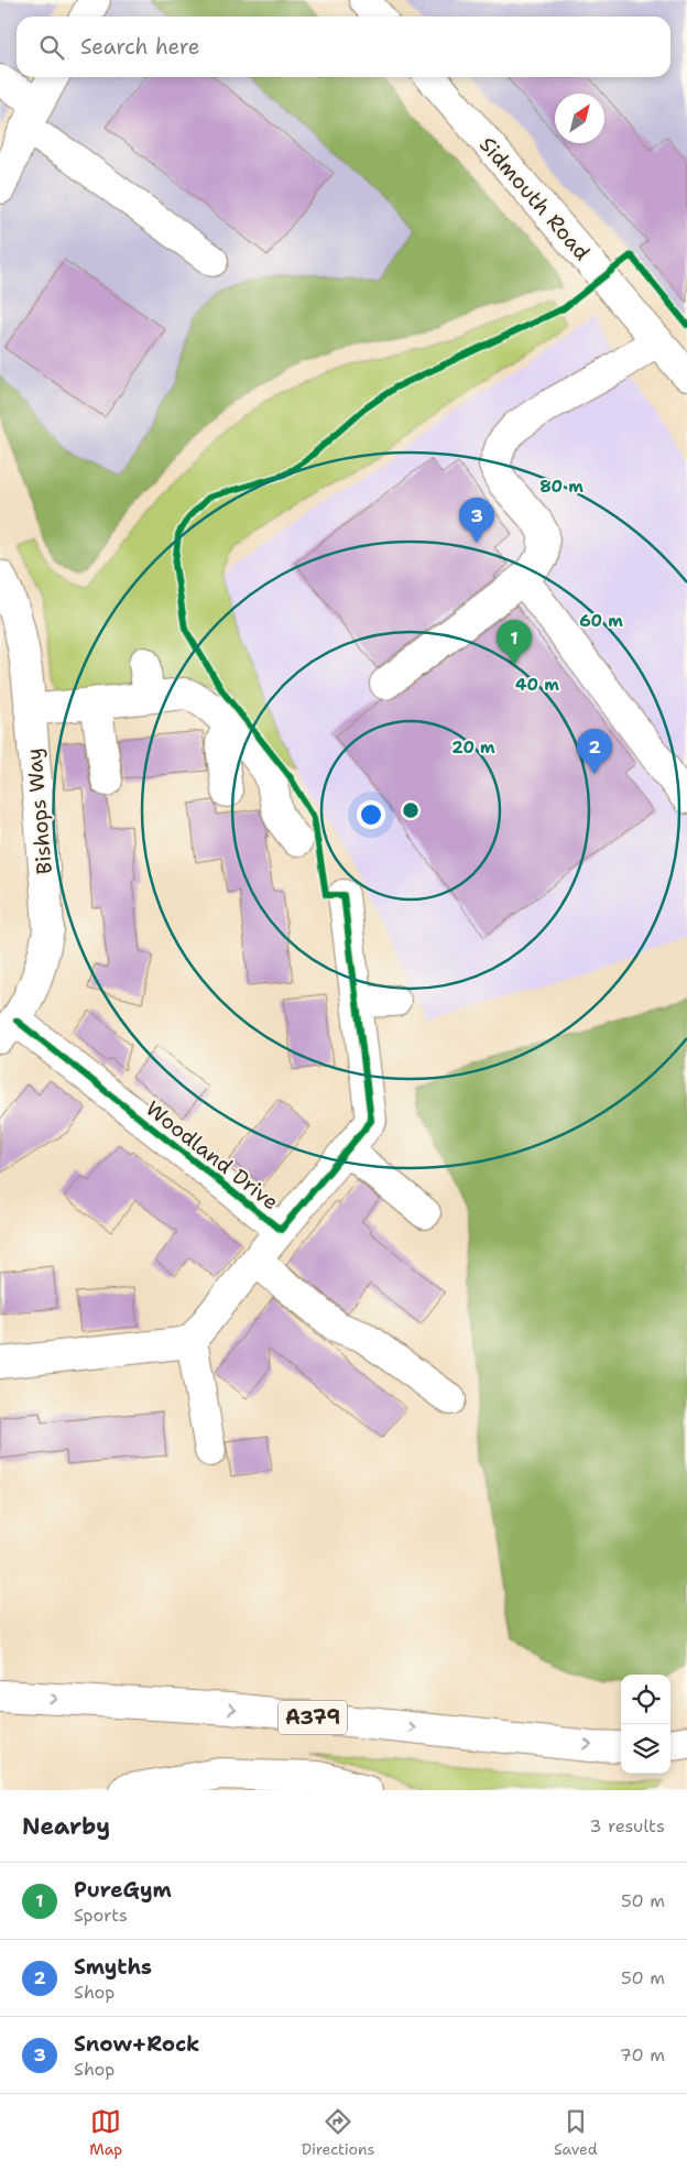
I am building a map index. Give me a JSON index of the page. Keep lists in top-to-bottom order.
{
  "streets": {
    "street": [
      "Sidmouth Road",
      "Bishops Way",
      "Woodland Drive",
      "A379"
    ]
  },
  "crossings": [
    ["Bishops Way", "Woodland Drive"]
  ],
  "north": "top right",
  "page": {
    "search": "Search here",
    "pins": ["3", "1", "2"],
    "heading": ["Nearby", "3 results"],
    "list": [
      {
        "mark": "1",
        "name": "PureGym",
        "note": "Sports",
        "value": "50 m"
      },
      {
        "mark": "2",
        "name": "Smyths",
        "note": "Shop",
        "value": "50 m"
      },
      {
        "mark": "3",
        "name": "Snow+Rock",
        "note": "Shop",
        "value": "70 m"
      }
    ],
    "nav": ["Map", "Directions", "Saved"]
  },
  "rings": [
    "80 m",
    "60 m",
    "40 m",
    "20 m"
  ]
}
